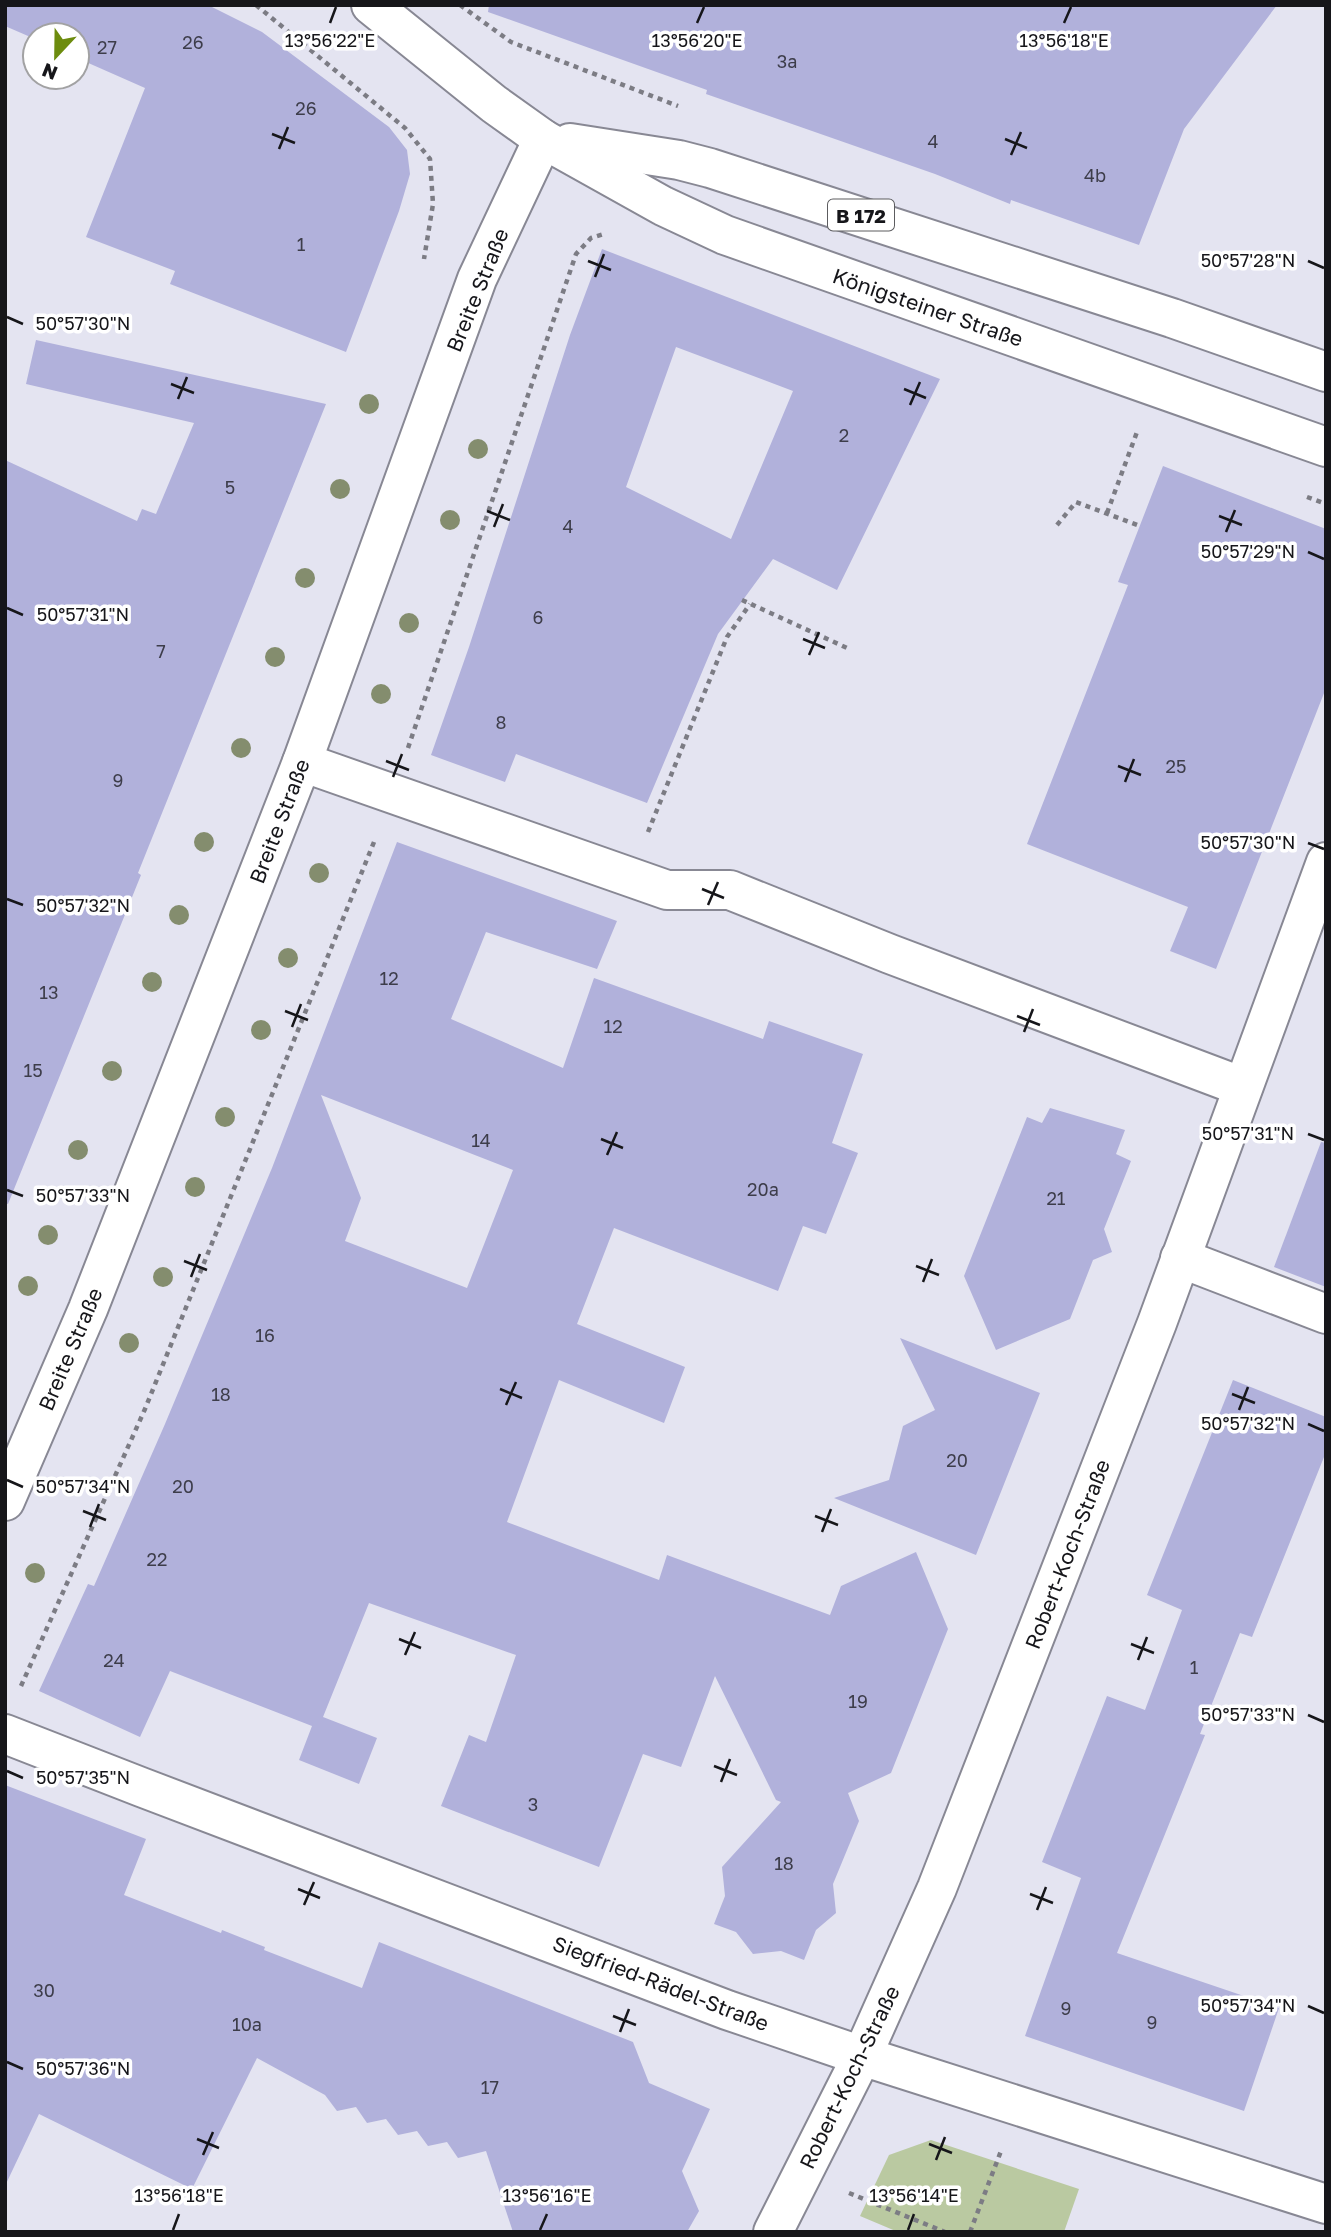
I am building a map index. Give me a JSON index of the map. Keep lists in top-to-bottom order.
{
  "streets": {
    "street": [
      "B 172",
      "Breite Straße",
      "Königsteiner Straße",
      "Robert-Koch-Straße",
      "Siegfried-Rädel-Straße"
    ]
  },
  "crossings": [
    ["Breite Straße", "Königsteiner Straße"],
    ["Robert-Koch-Straße", "Siegfried-Rädel-Straße"]
  ],
  "house_numbers": [
    "26",
    "27",
    "3a",
    "26",
    "4",
    "4b",
    "1",
    "2",
    "5",
    "4",
    "6",
    "7",
    "8",
    "25",
    "9",
    "12",
    "13",
    "12",
    "15",
    "14",
    "20a",
    "21",
    "16",
    "18",
    "20",
    "20",
    "22",
    "24",
    "1",
    "19",
    "3",
    "18",
    "30",
    "9",
    "9",
    "10a",
    "17"
  ],
  "north": "bottom",
  "coordinates": [
    "13°56'22\"E",
    "13°56'20\"E",
    "13°56'18\"E",
    "50°57'28\"N",
    "50°57'30\"N",
    "50°57'29\"N",
    "50°57'31\"N",
    "50°57'32\"N",
    "50°57'33\"N",
    "50°57'34\"N",
    "50°57'35\"N",
    "50°57'36\"N",
    "13°56'16\"E",
    "13°56'14\"E"
  ]
}
